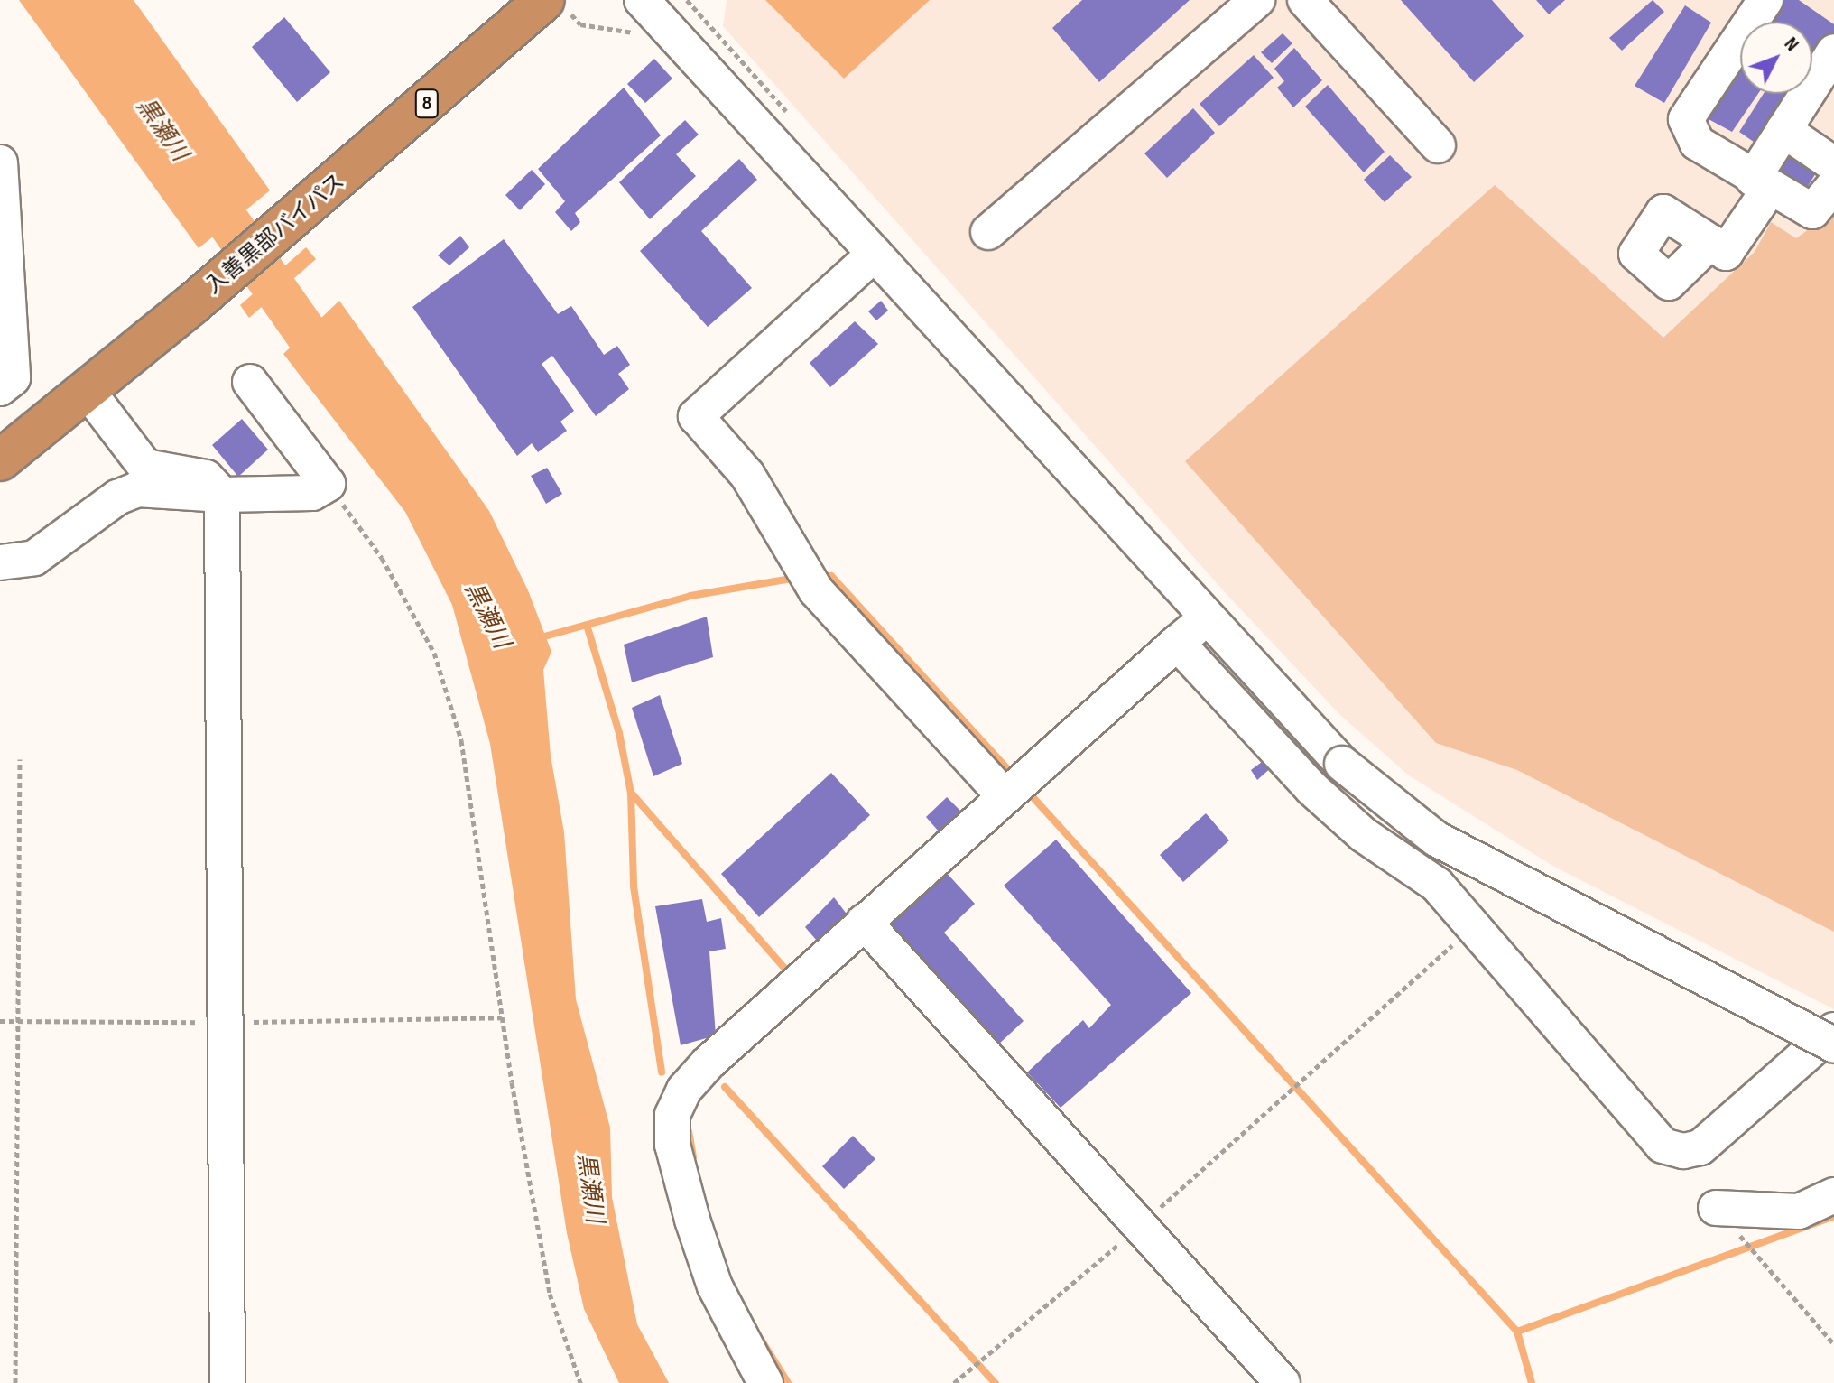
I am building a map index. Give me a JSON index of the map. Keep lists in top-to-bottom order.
{
  "streets": {
    "highway": ["8", "入善黒部バイパス"]
  },
  "water": ["黒瀬川"],
  "north": "top right"
}
